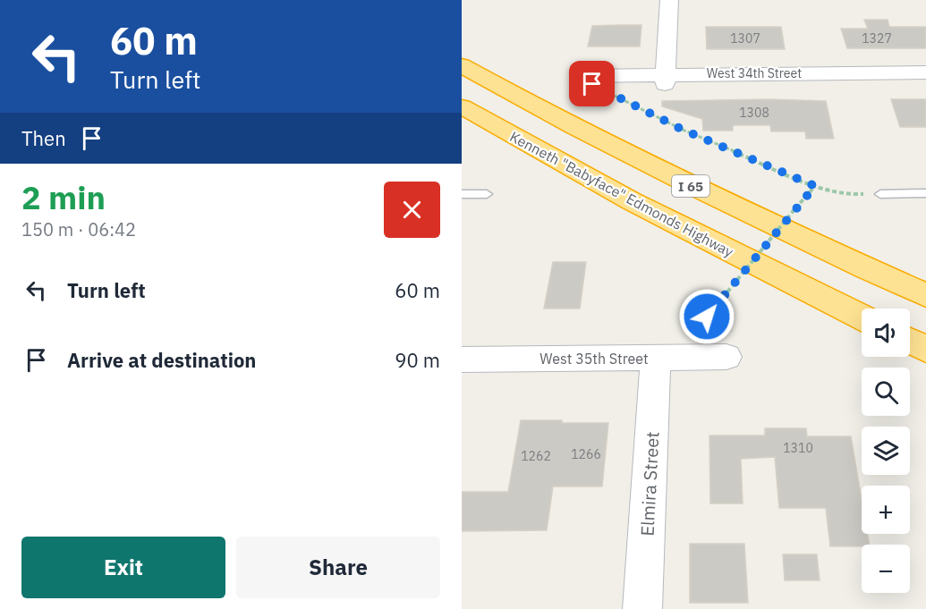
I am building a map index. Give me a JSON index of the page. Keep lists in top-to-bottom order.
{
  "streets": {
    "highway": ["I 65", "Kenneth \"Babyface\" Edmonds Highway"],
    "street": ["West 34th Street", "West 35th Street", "Elmira Street"]
  },
  "crossings": [
    ["West 35th Street", "Elmira Street"]
  ],
  "house_numbers": [
    "1307",
    "1327",
    "1308",
    "1310",
    "1266",
    "1262"
  ],
  "page": {
    "turn": ["60 m", "Turn left"],
    "then": "Then",
    "heading": ["2 min", "150 m · 06:42"],
    "list": [
      {
        "name": "Turn left",
        "value": "60 m"
      },
      {
        "name": "Arrive at destination",
        "value": "90 m"
      }
    ],
    "map_buttons": ["+", "−"],
    "buttons": ["Exit", "Share"]
  }
}
